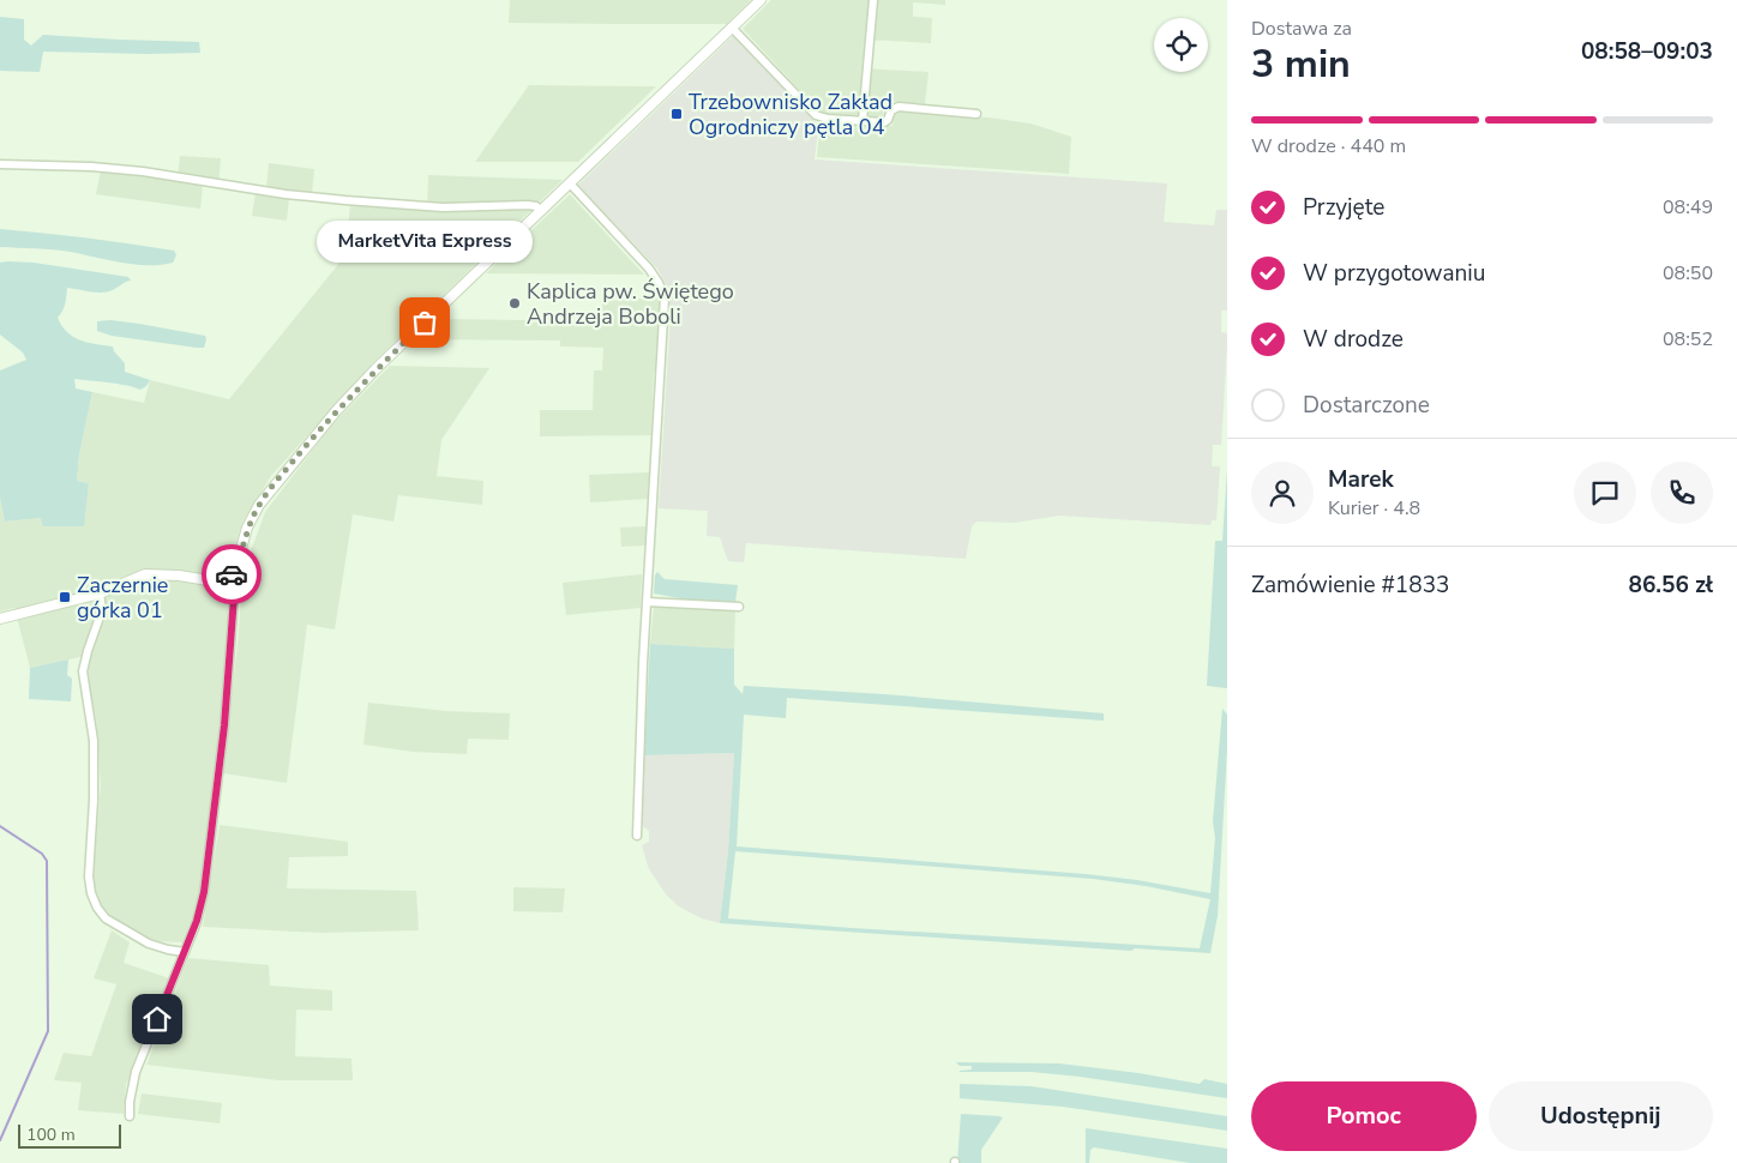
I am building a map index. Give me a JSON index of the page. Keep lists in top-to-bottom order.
{
  "places": {
    "transit": ["Trzebownisko Zakład Ogrodniczy pętla 04", "Zaczernie górka 01"],
    "other": ["Kaplica pw. Świętego Andrzeja Boboli", "MarketVita Express"]
  },
  "scale_bar": "100 m",
  "page": {
    "heading": ["3 min", "Dostawa za", "08:58–09:03"],
    "panel": [
      "Marek",
      "Kurier · 4.8",
      "Zamówienie #1833",
      "86.56 zł"
    ],
    "bar": "W drodze · 440 m",
    "list": [
      ["Przyjęte", "08:49"],
      ["W przygotowaniu", "08:50"],
      ["W drodze", "08:52"],
      "Dostarczone"
    ],
    "bubble": "MarketVita Express",
    "buttons": ["Pomoc", "Udostępnij"],
    "scale": "100 m"
  }
}
